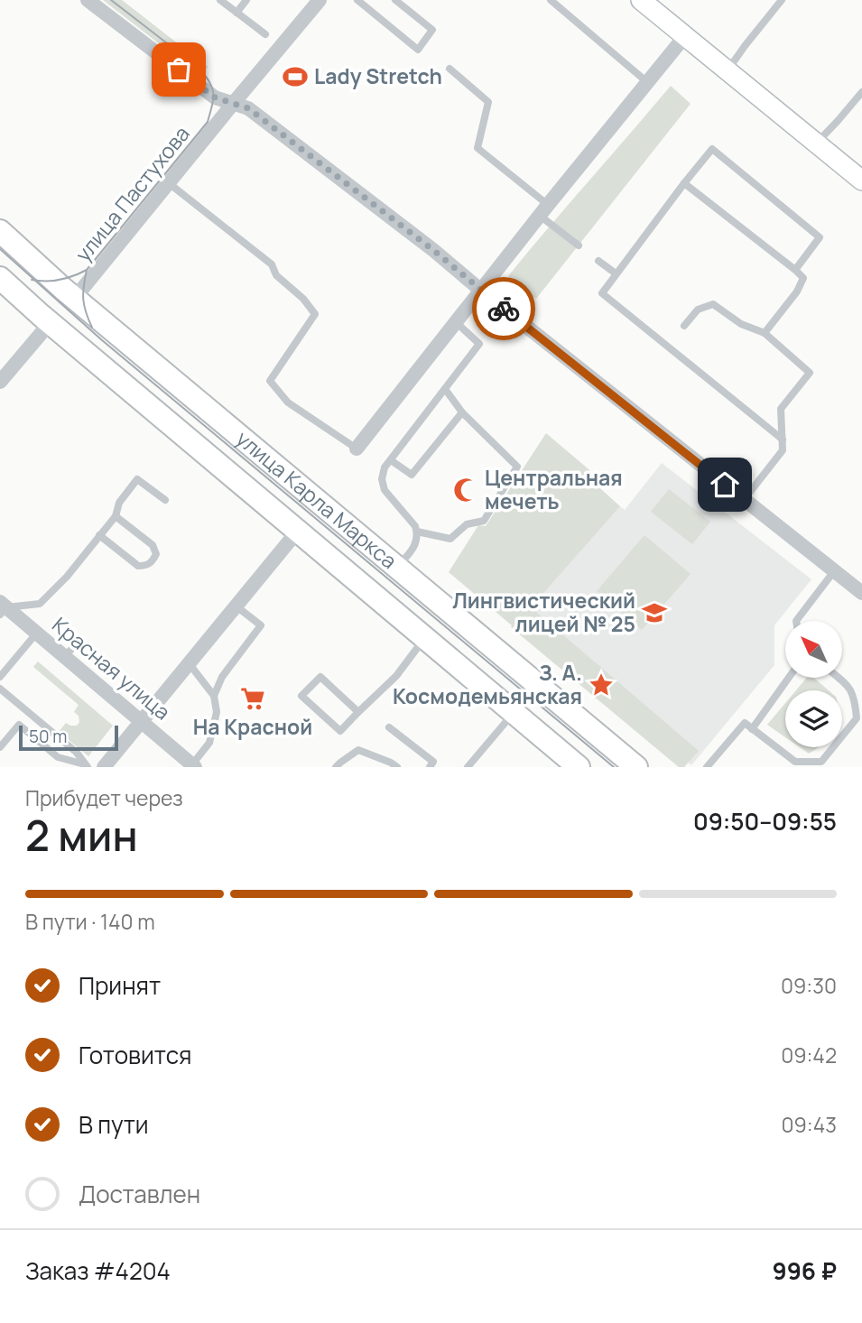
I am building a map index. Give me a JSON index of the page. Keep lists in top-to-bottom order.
{
  "streets": {
    "main road": ["улица Карла Маркса"],
    "street": ["улица Пастухова", "Красная улица"]
  },
  "crossings": [
    ["улица Пастухова", "улица Карла Маркса"]
  ],
  "places": {
    "sports": ["Lady Stretch"],
    "mosque": ["Центральная мечеть"],
    "school or university": ["Лингвистический лицей № 25"],
    "place": ["З. А. Космодемьянская"],
    "supermarket": ["На Красной"]
  },
  "scale_bar": "50 m",
  "north": "top left",
  "page": {
    "scale": "50 m",
    "heading": ["2 мин", "Прибудет через", "09:50–09:55"],
    "panel": ["Заказ #4204", "996 ₽"],
    "bar": "В пути · 140 m",
    "list": [
      ["Принят", "09:30"],
      ["Готовится", "09:42"],
      ["В пути", "09:43"],
      "Доставлен"
    ]
  }
}
